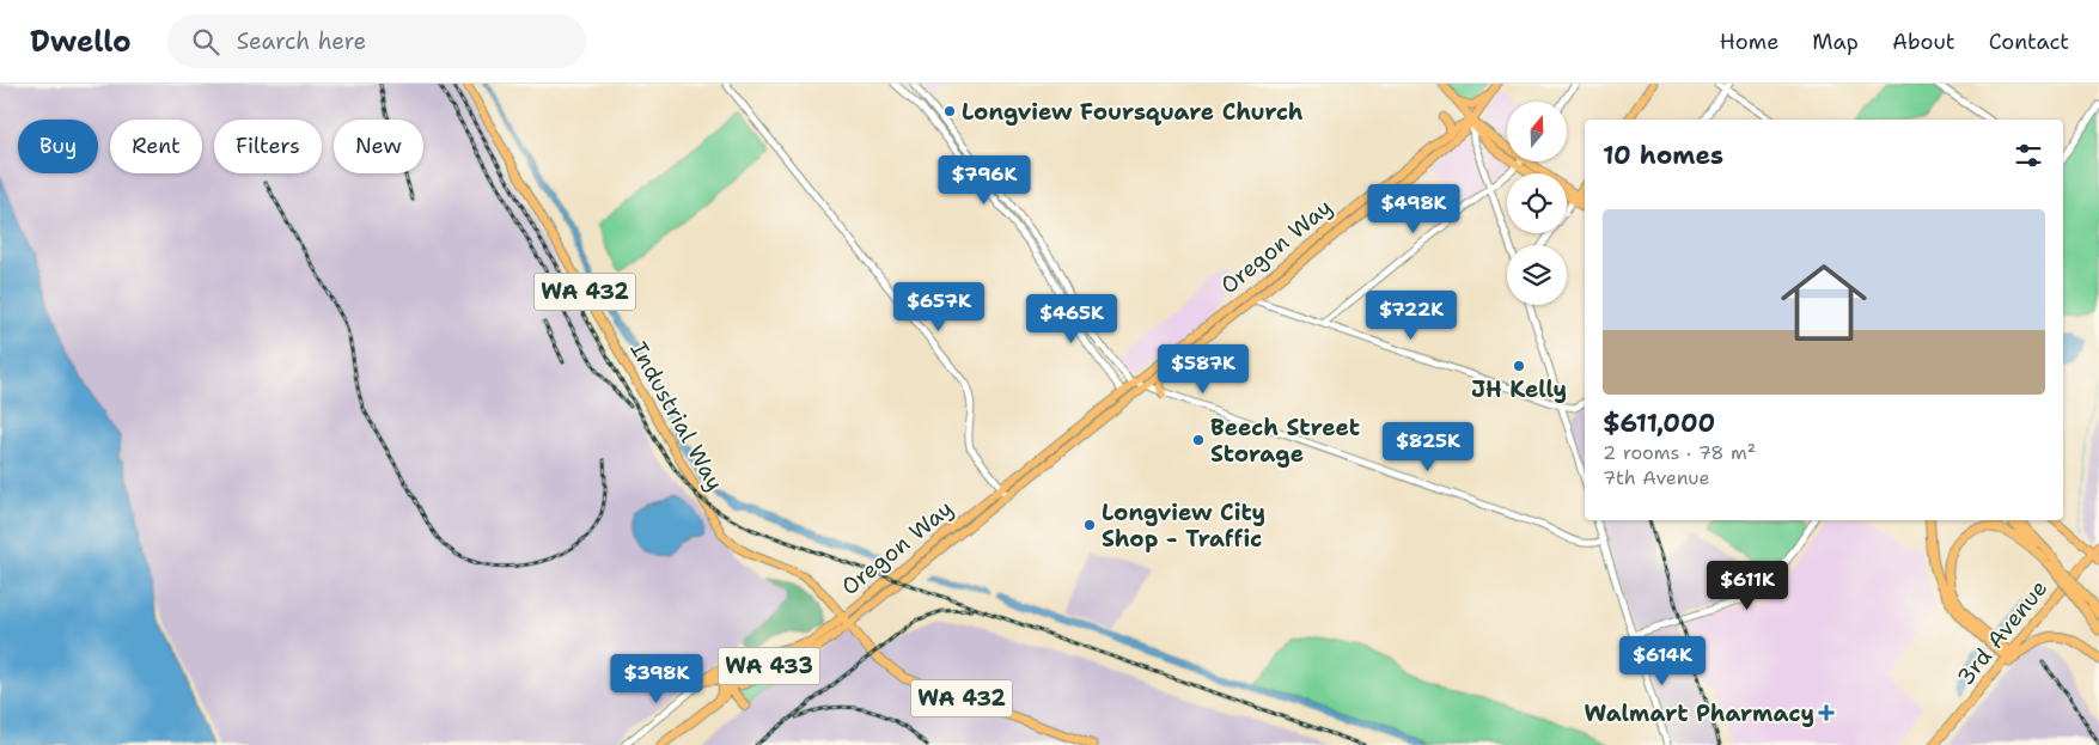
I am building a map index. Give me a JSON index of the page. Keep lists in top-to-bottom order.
{
  "streets": {
    "highway": [
      "Oregon Way",
      "WA 432",
      "3rd Avenue",
      "WA 433"
    ],
    "main road": ["Industrial Way"]
  },
  "crossings": [
    ["Oregon Way", "WA 432"],
    ["Oregon Way", "Industrial Way"],
    ["WA 432", "Industrial Way"]
  ],
  "places": {
    "other": [
      "Longview Foursquare Church",
      "JH Kelly",
      "Beech Street Storage",
      "Longview City Shop - Traffic"
    ],
    "health": ["Walmart Pharmacy"]
  },
  "north": "top",
  "page": {
    "header": "Dwello",
    "search": "Search here",
    "nav": [
      "Home",
      "Map",
      "About",
      "Contact"
    ],
    "chip": [
      "Buy",
      "Rent",
      "Filters",
      "New"
    ],
    "heading": "10 homes",
    "price": [
      "$796K",
      "$498K",
      "$657K",
      "$722K",
      "$465K",
      "$587K",
      "$825K",
      "$611K",
      "$614K",
      "$398K"
    ],
    "list": [
      {
        "name": "$611,000",
        "note": "2 rooms · 78 m² · 7th Avenue"
      }
    ]
  }
}
